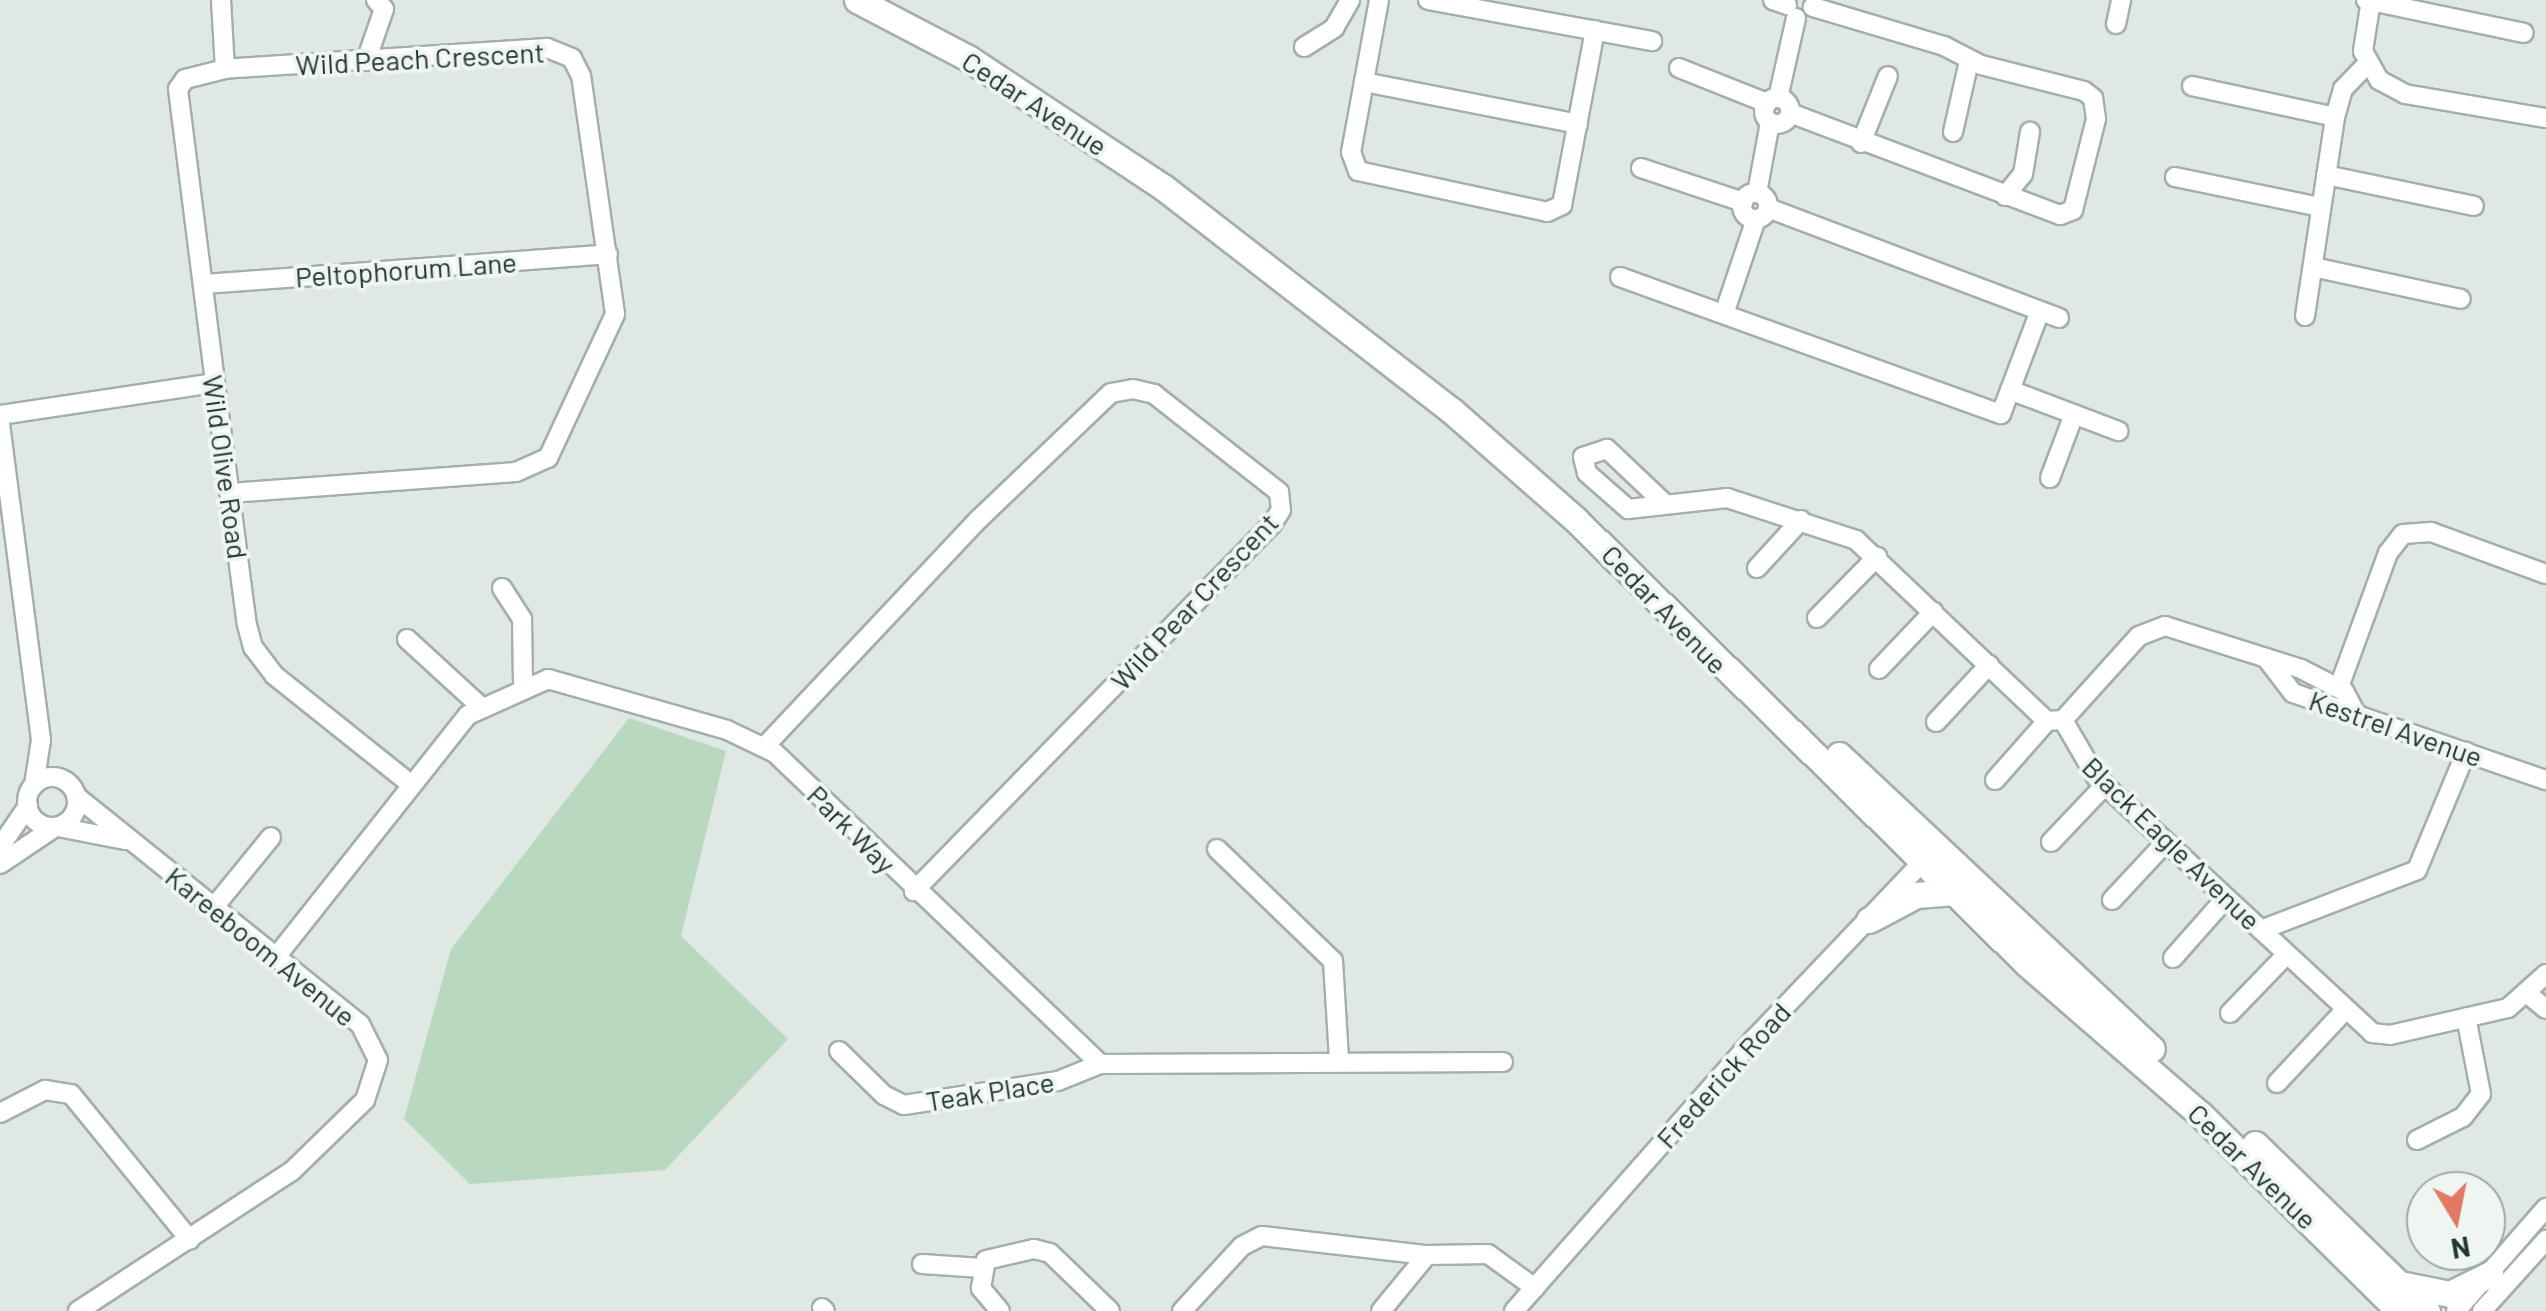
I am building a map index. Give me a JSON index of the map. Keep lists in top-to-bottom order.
{
  "streets": {
    "main road": ["Cedar Avenue"],
    "street": [
      "Wild Peach Crescent",
      "Peltophorum Lane",
      "Wild Olive Road",
      "Wild Pear Crescent",
      "Kestrel Avenue",
      "Park Way",
      "Black Eagle Avenue",
      "Kareeboom Avenue",
      "Frederick Road",
      "Teak Place"
    ]
  },
  "crossings": [
    ["Wild Peach Crescent", "Peltophorum Lane"],
    ["Wild Peach Crescent", "Wild Olive Road"],
    ["Cedar Avenue", "Frederick Road"],
    ["Peltophorum Lane", "Wild Olive Road"],
    ["Wild Olive Road", "Park Way"],
    ["Wild Pear Crescent", "Park Way"],
    ["Kestrel Avenue", "Black Eagle Avenue"],
    ["Park Way", "Kareeboom Avenue"],
    ["Park Way", "Teak Place"]
  ],
  "north": "bottom"
}
